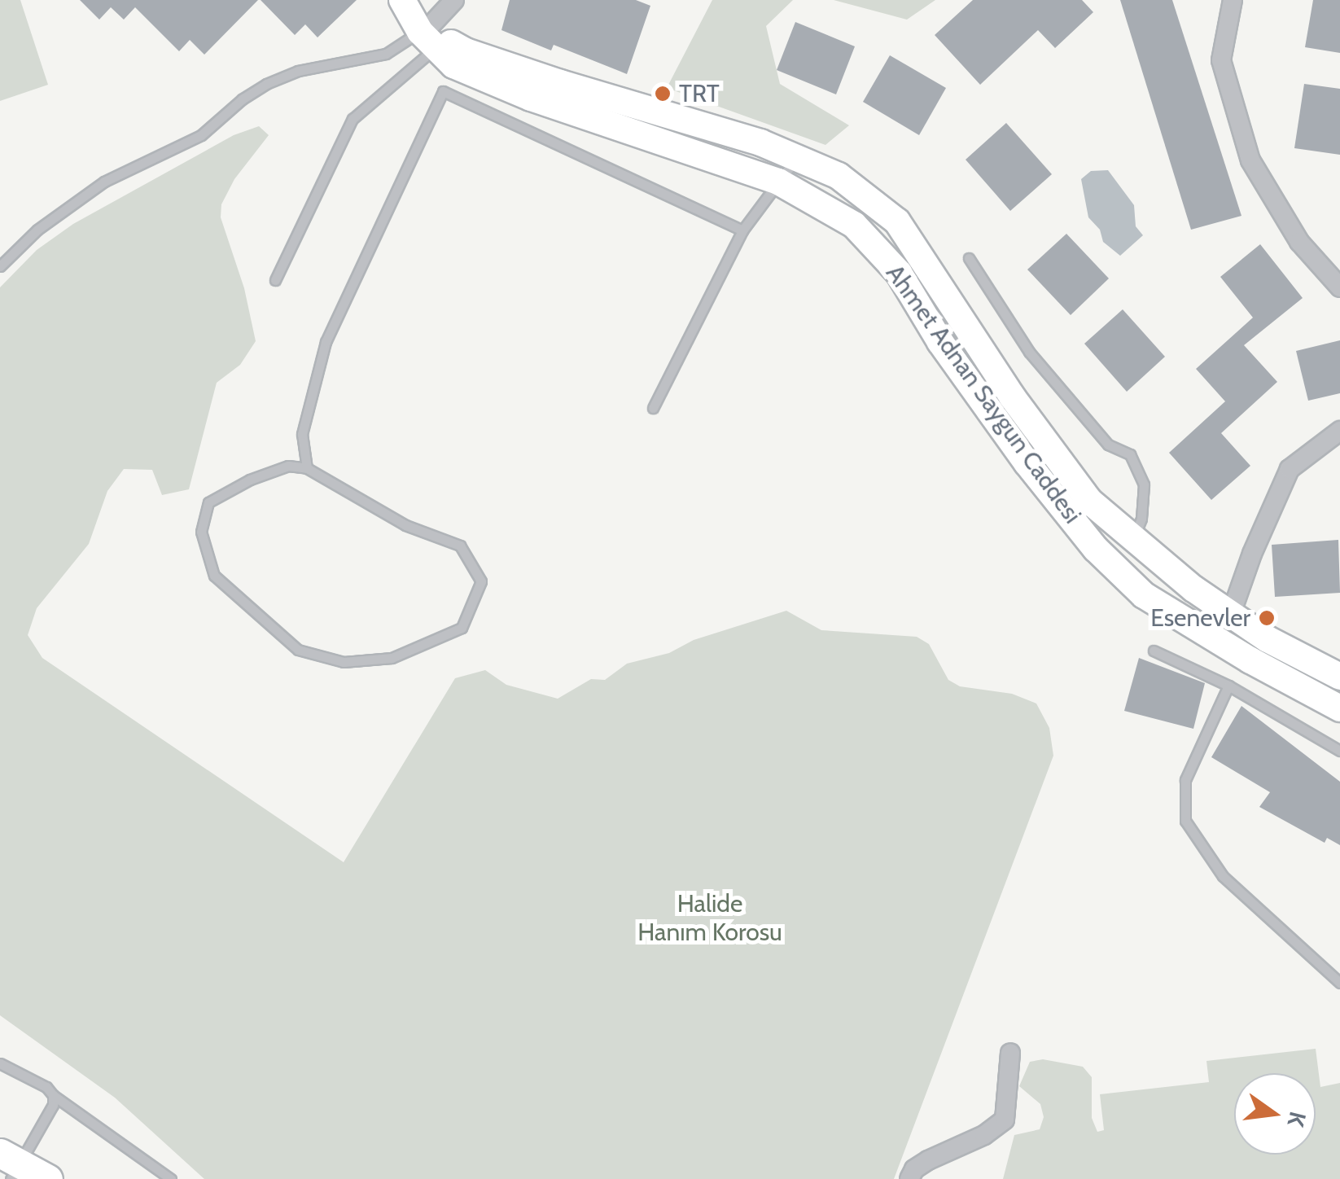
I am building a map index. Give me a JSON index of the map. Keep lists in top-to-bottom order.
{
  "streets": {
    "main road": ["Ahmet Adnan Saygun Caddesi"]
  },
  "parks": ["Halide Hanım Korosu"],
  "places": ["TRT", "Esenevler"],
  "north": "right"
}
